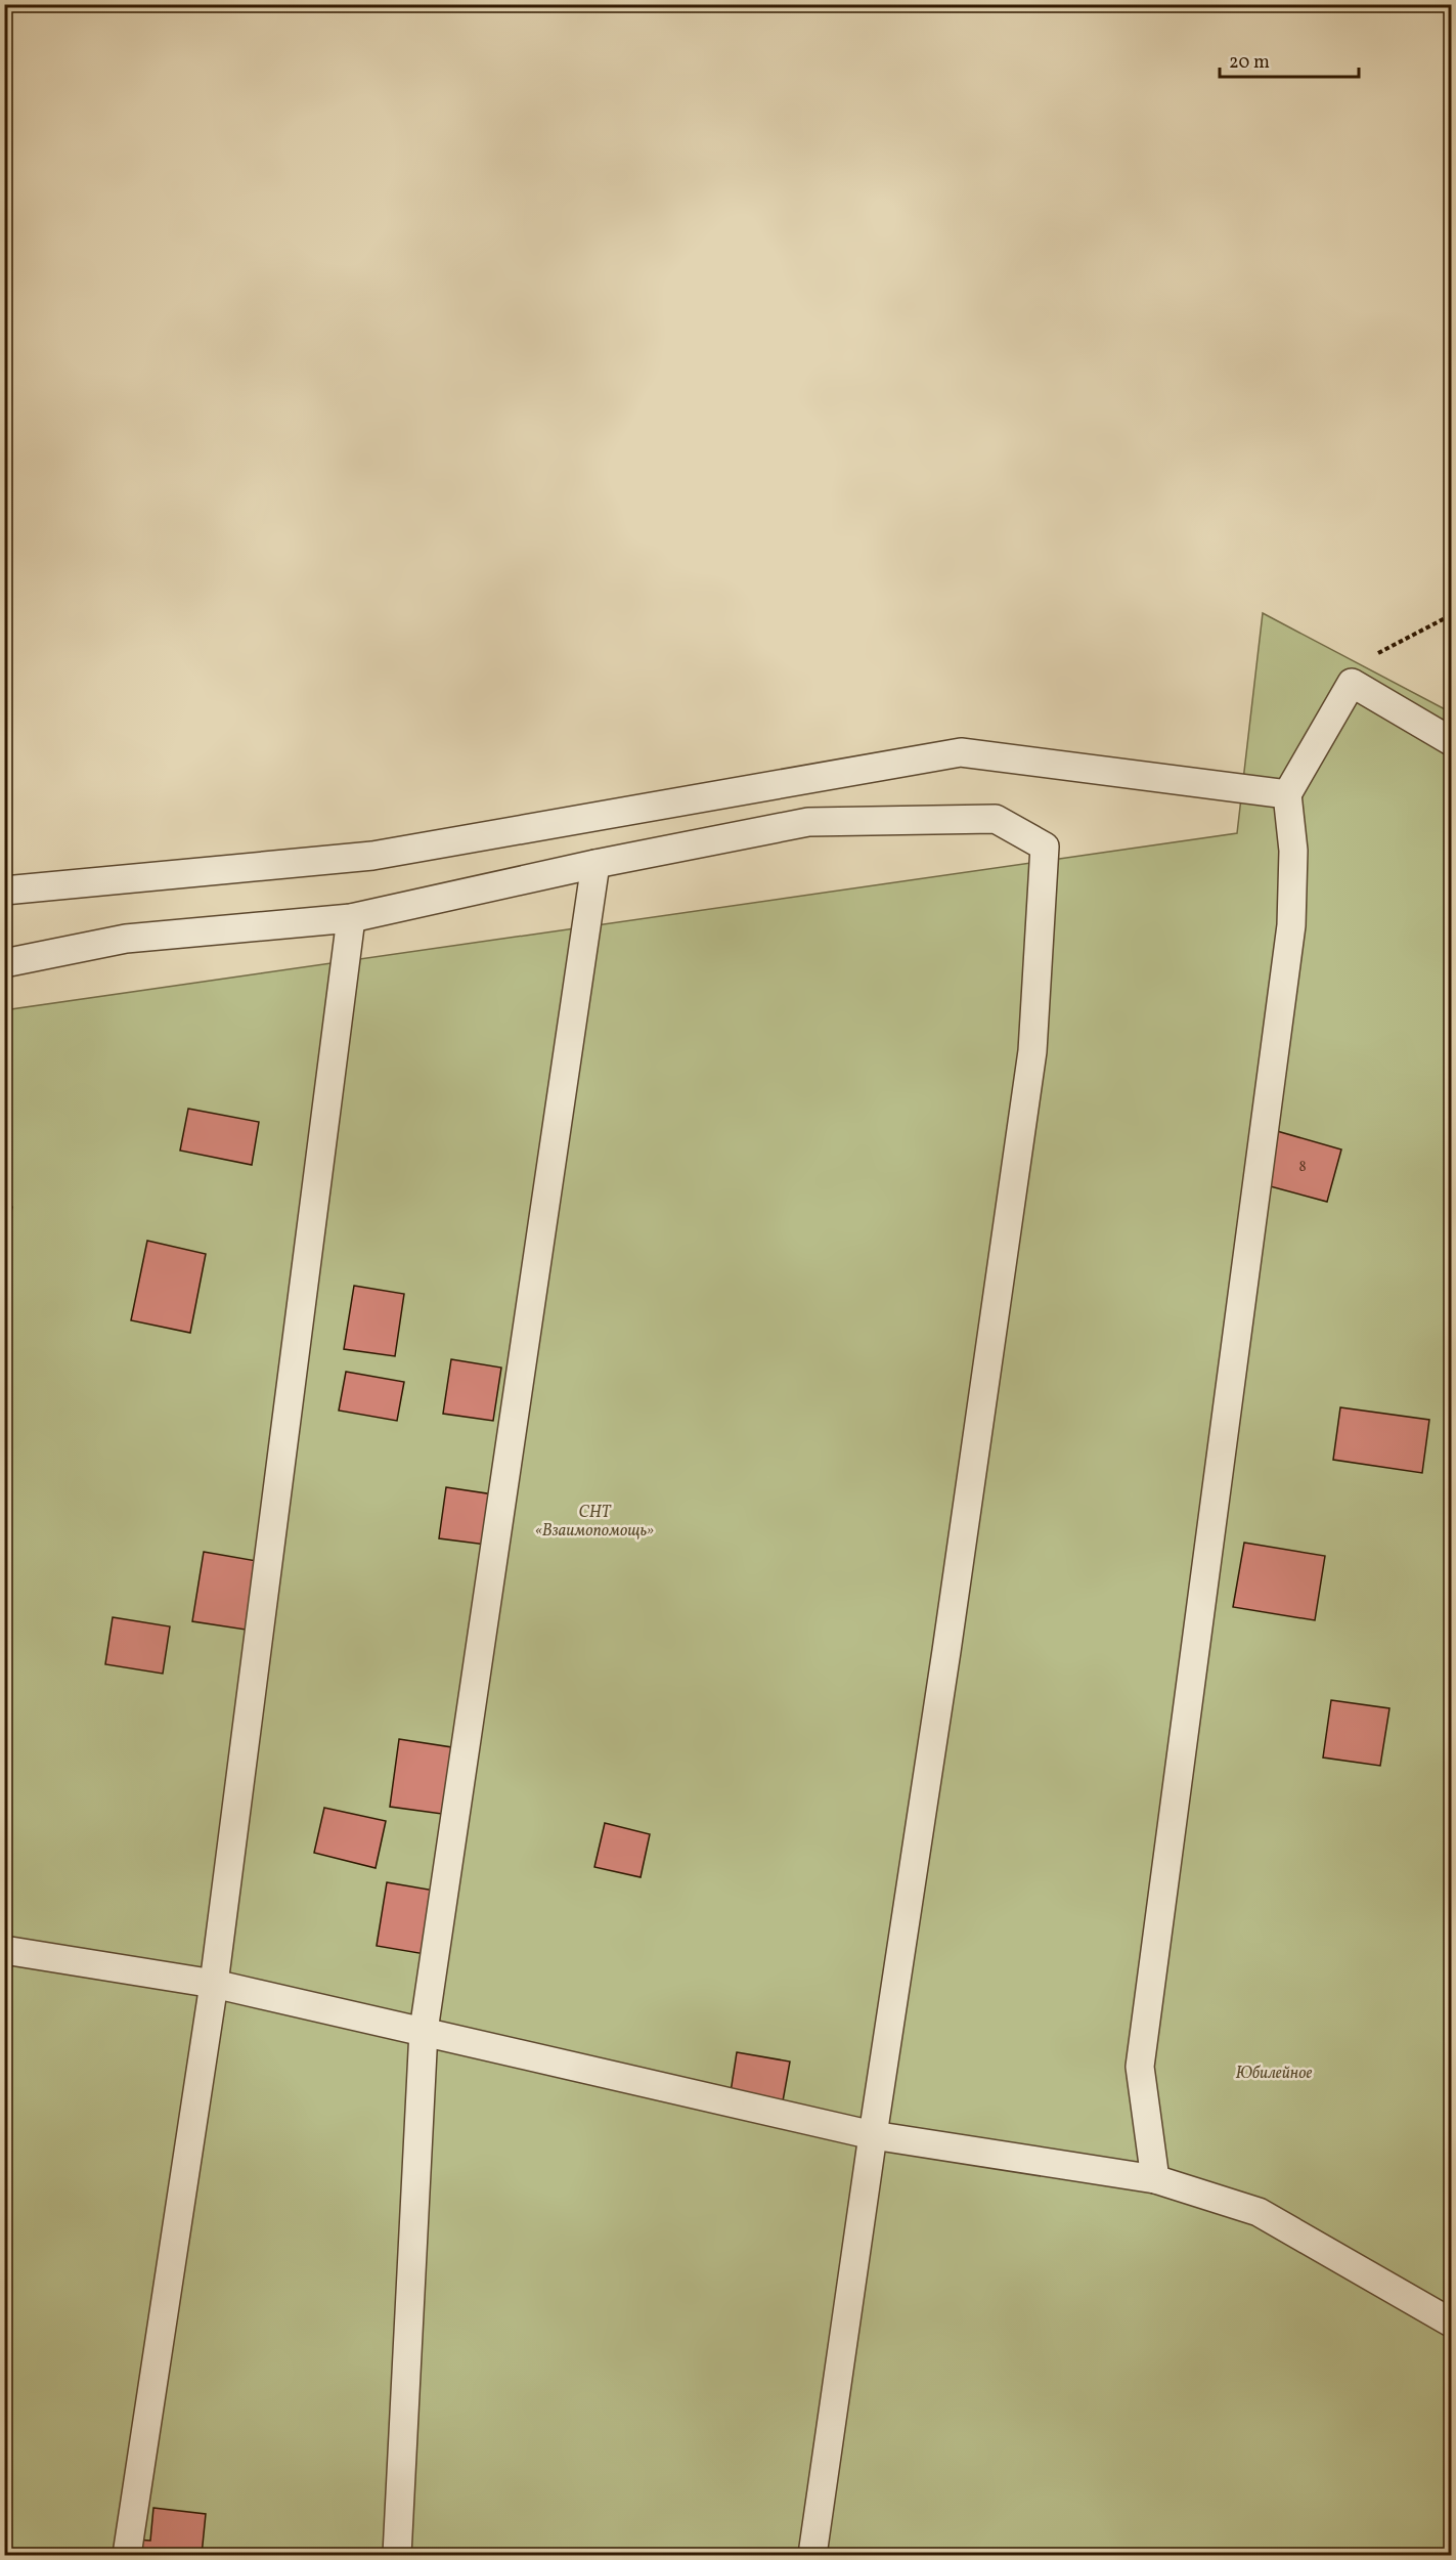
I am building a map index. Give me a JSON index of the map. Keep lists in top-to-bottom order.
{
  "parks": ["СНТ «Взаимопомощь»", "Юбилейное"],
  "house_numbers": ["8"],
  "scale_bar": "20 m"
}
